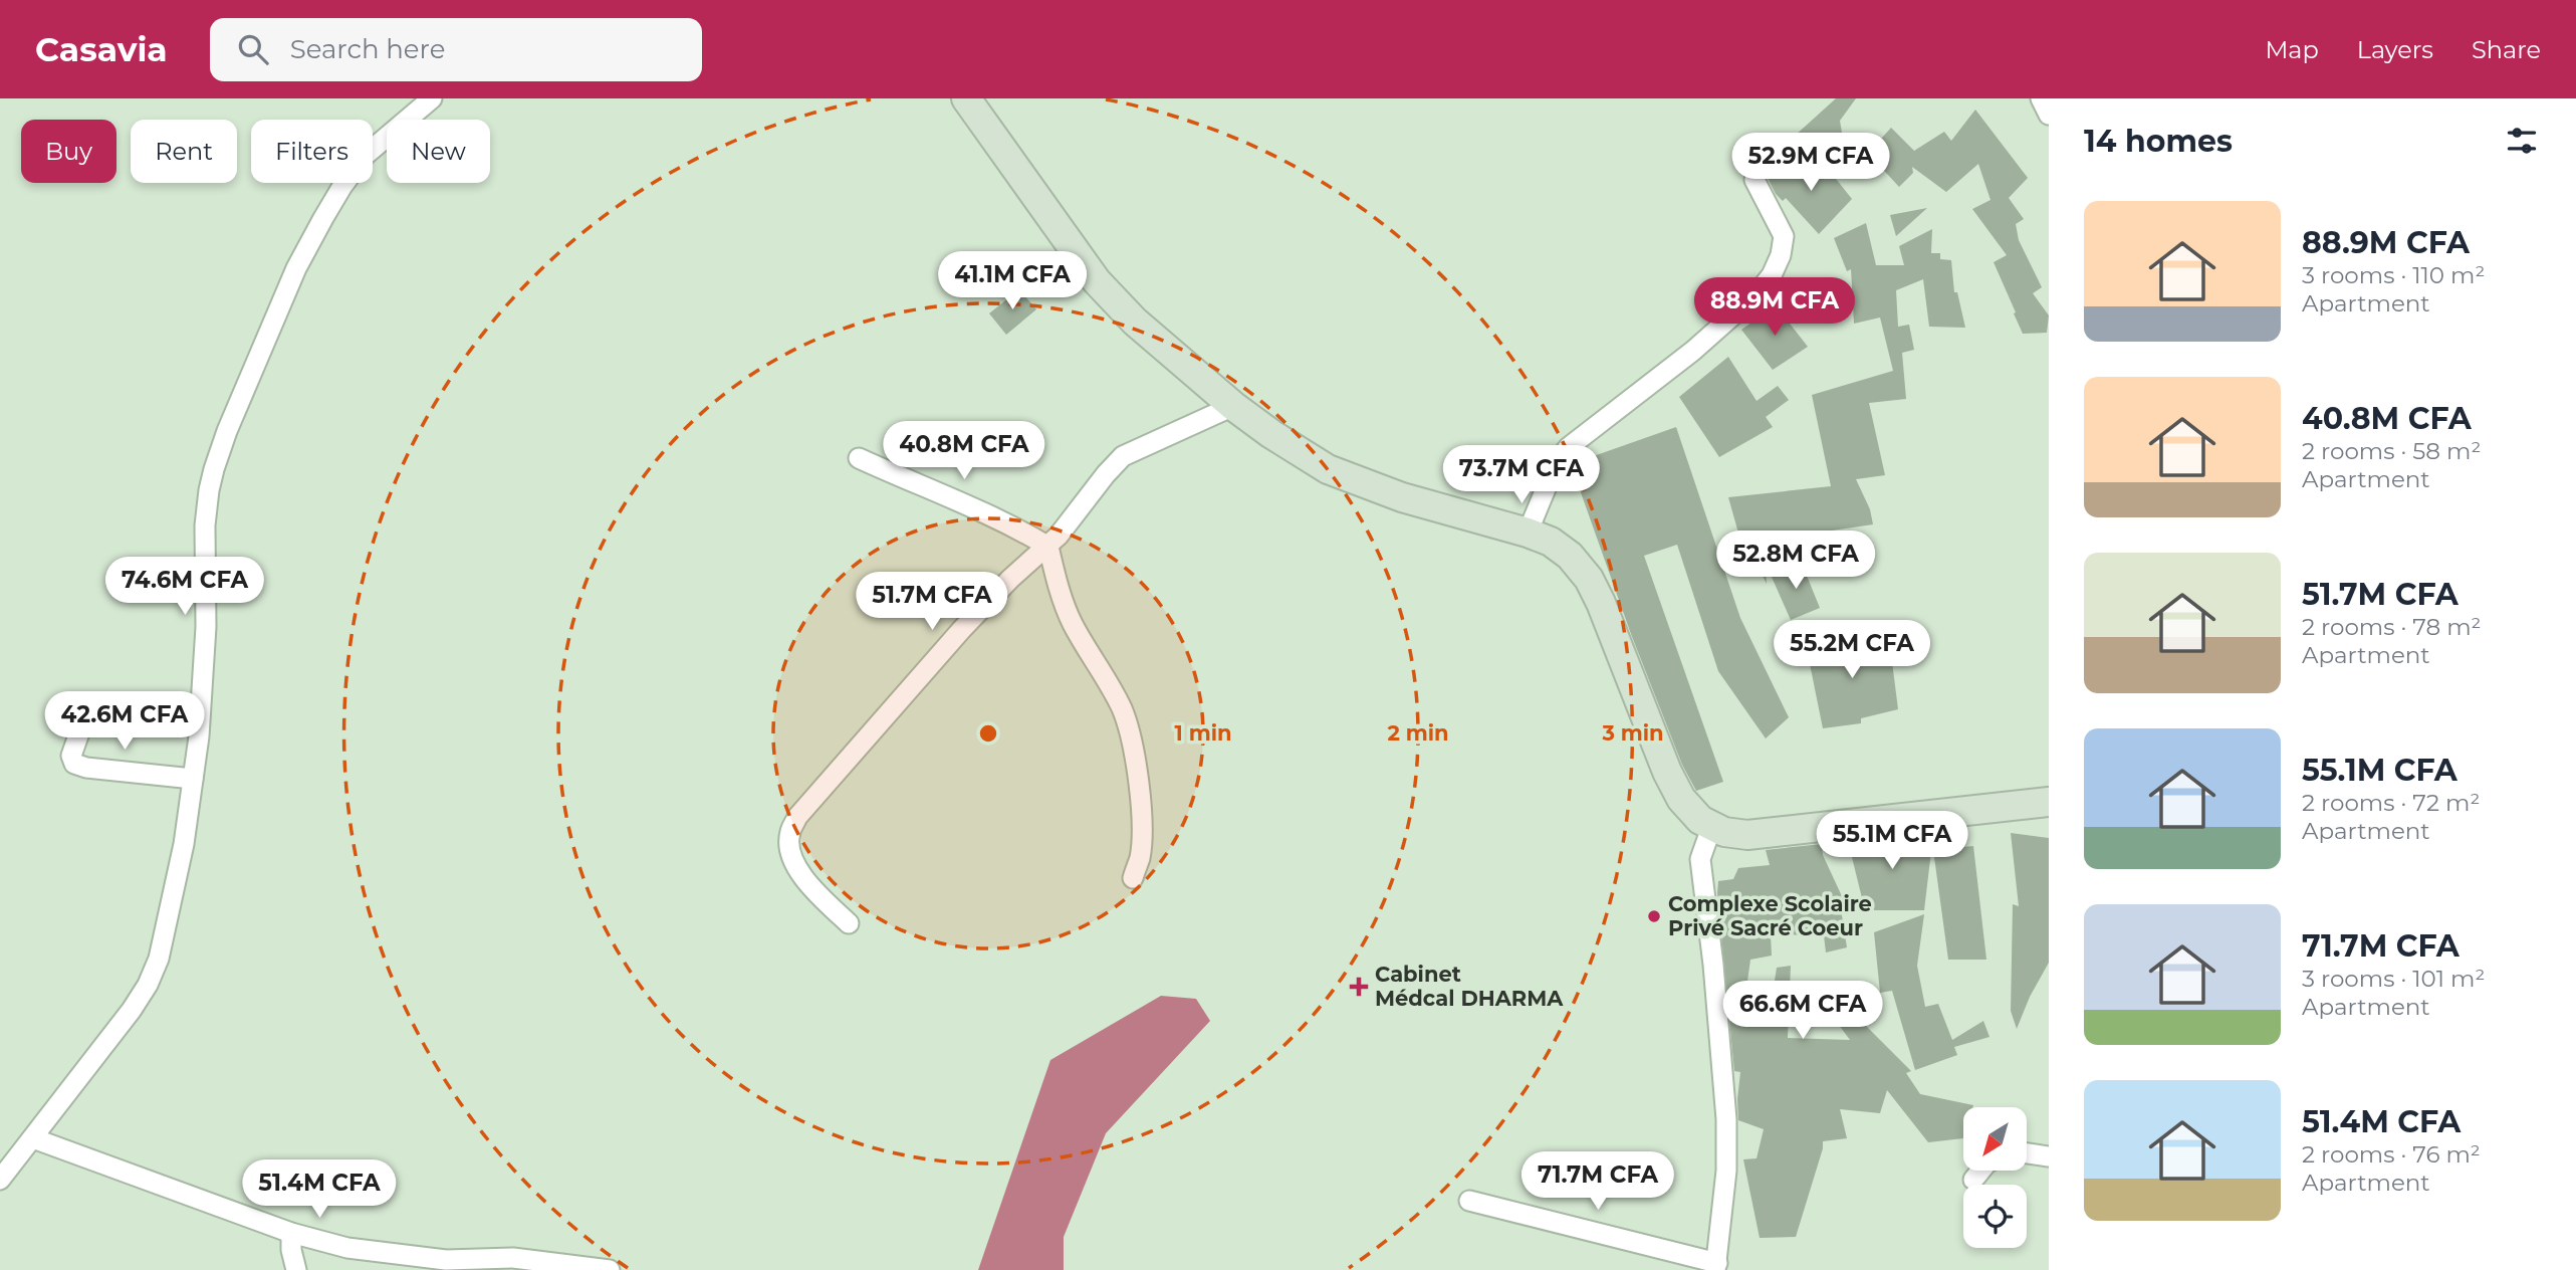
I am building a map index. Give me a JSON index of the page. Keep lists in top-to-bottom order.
{
  "places": {
    "other": ["Complexe Scolaire Privé Sacré Coeur"],
    "health": ["Cabinet Médcal DHARMA"]
  },
  "north": "bottom left",
  "page": {
    "header": "Casavia",
    "search": "Search here",
    "nav": ["Map", "Layers", "Share"],
    "heading": "14 homes",
    "chip": [
      "Buy",
      "Rent",
      "Filters",
      "New"
    ],
    "price": [
      "52.9M CFA",
      "41.1M CFA",
      "88.9M CFA",
      "40.8M CFA",
      "73.7M CFA",
      "52.8M CFA",
      "74.6M CFA",
      "51.7M CFA",
      "55.2M CFA",
      "42.6M CFA",
      "55.1M CFA",
      "66.6M CFA",
      "71.7M CFA",
      "51.4M CFA"
    ],
    "list": [
      {
        "name": "88.9M CFA",
        "note": "3 rooms · 110 m² · Apartment"
      },
      {
        "name": "40.8M CFA",
        "note": "2 rooms · 58 m² · Apartment"
      },
      {
        "name": "51.7M CFA",
        "note": "2 rooms · 78 m² · Apartment"
      },
      {
        "name": "55.1M CFA",
        "note": "2 rooms · 72 m² · Apartment"
      },
      {
        "name": "71.7M CFA",
        "note": "3 rooms · 101 m² · Apartment"
      },
      {
        "name": "51.4M CFA",
        "note": "2 rooms · 76 m² · Apartment"
      }
    ]
  },
  "rings": ["1 min", "2 min", "3 min"]
}
